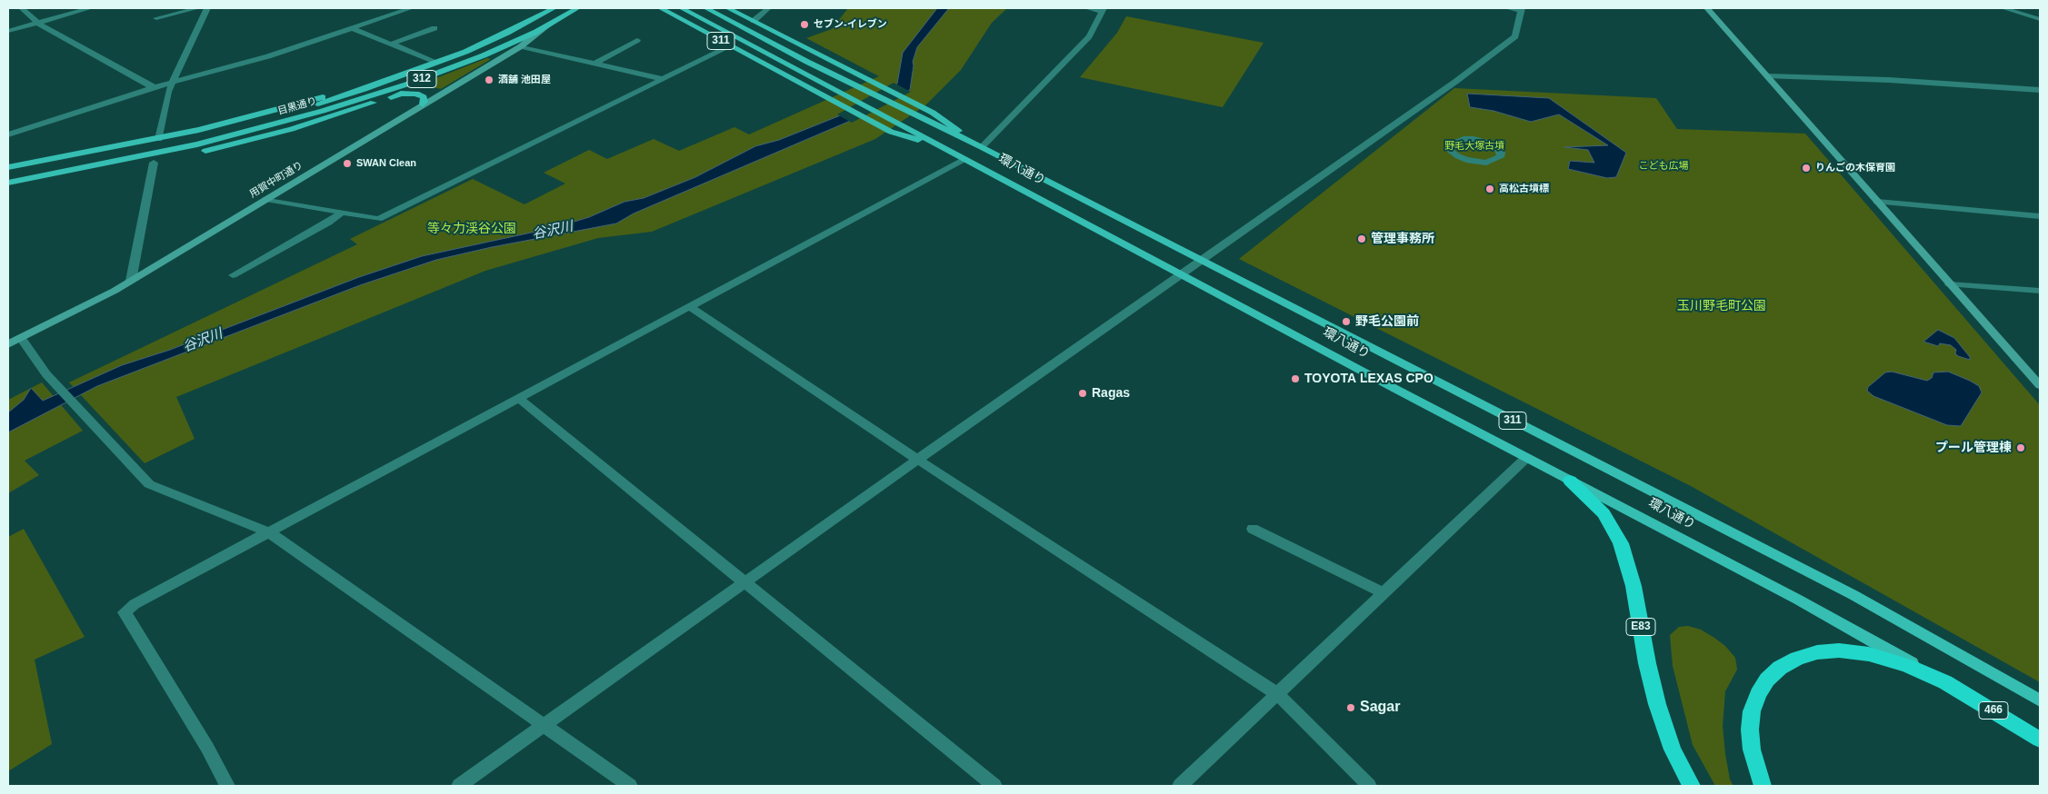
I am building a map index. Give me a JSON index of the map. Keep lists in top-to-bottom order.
{
  "streets": {
    "highway": ["環八通り", "E83", "466"],
    "main road": ["311", "312", "目黒通り"],
    "street": ["用賀中町通り"]
  },
  "crossings": [
    ["311", "環八通り"],
    ["目黒通り", "用賀中町通り"],
    ["環八通り", "E83"]
  ],
  "water": ["谷沢川"],
  "parks": [
    "野毛大塚古墳",
    "こども広場",
    "等々力渓谷公園",
    "玉川野毛町公園"
  ],
  "places": [
    "セブン-イレブン",
    "酒舗 池田屋",
    "SWAN Clean",
    "りんごの木保育園",
    "高松古墳標",
    "管理事務所",
    "野毛公園前",
    "TOYOTA LEXAS CPO",
    "Ragas",
    "プール管理棟",
    "Sagar"
  ]
}
